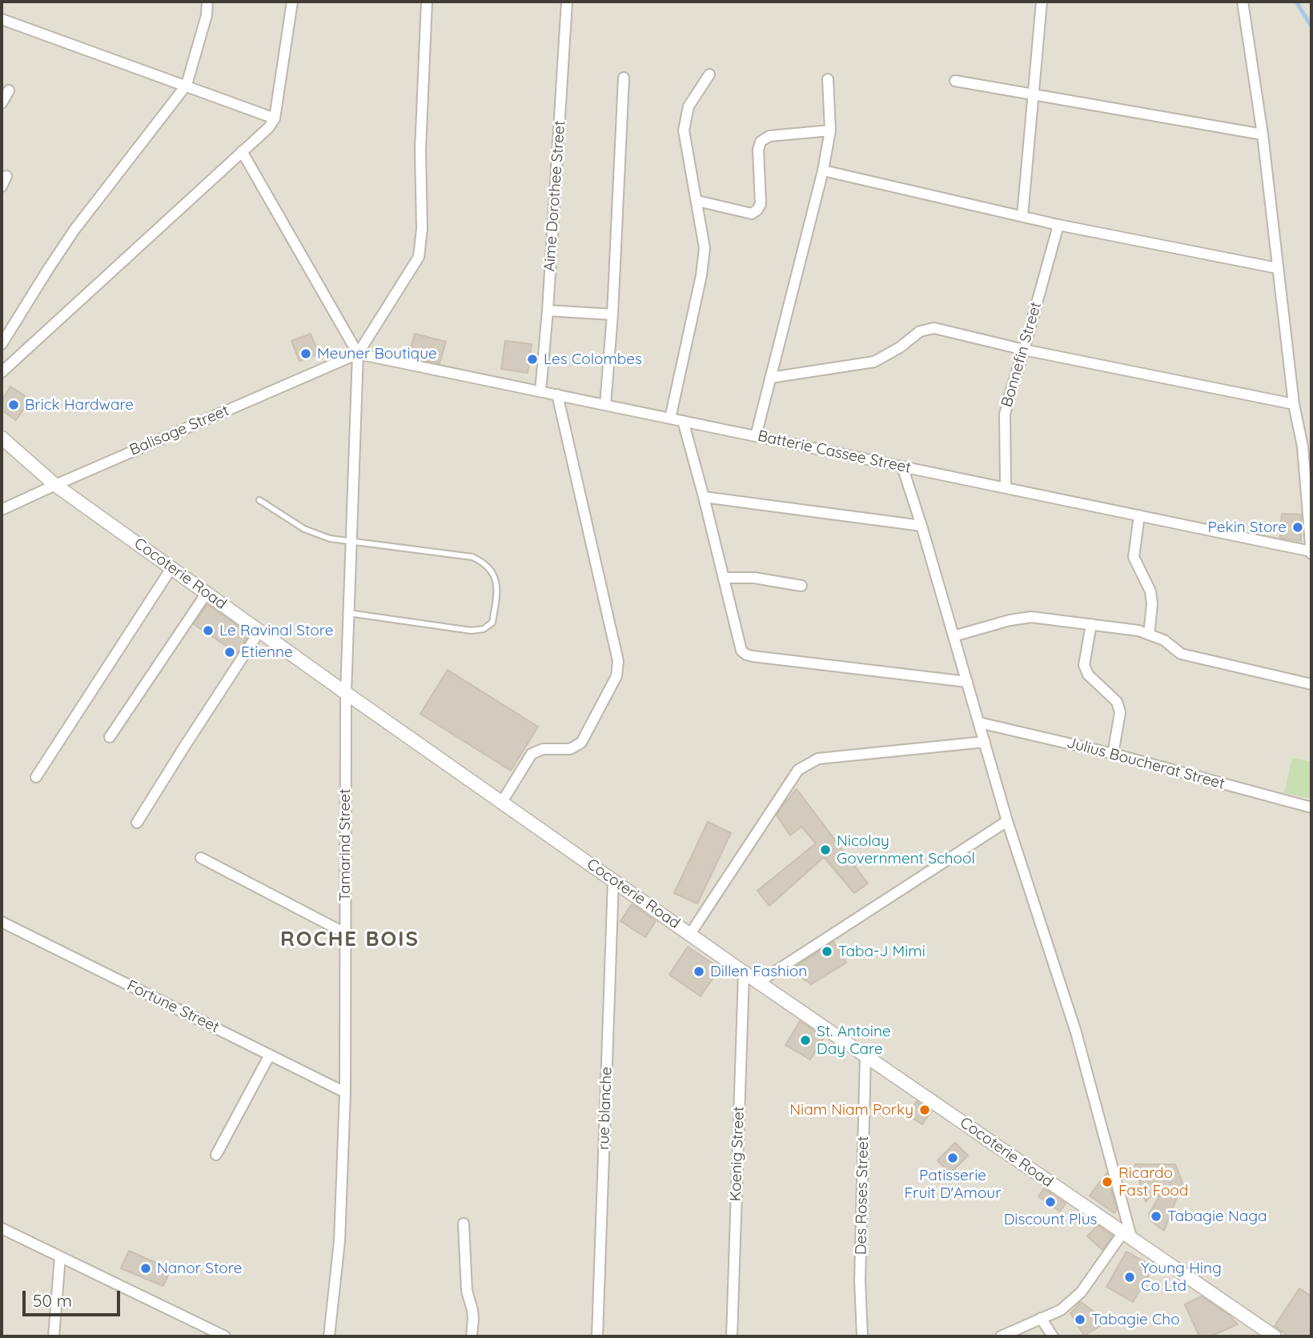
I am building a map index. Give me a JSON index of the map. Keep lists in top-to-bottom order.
{
  "streets": {
    "street": [
      "Aime Dorothee Street",
      "Bonnefin Street",
      "Balisage Street",
      "Batterie Cassee Street",
      "Cocoterie Road",
      "Julius Boucherat Street",
      "Tamarind Street",
      "Fortune Street",
      "rue blanche",
      "Koenig Street",
      "Des Roses Street"
    ]
  },
  "crossings": [
    ["Aime Dorothee Street", "Batterie Cassee Street"],
    ["Bonnefin Street", "Batterie Cassee Street"],
    ["Balisage Street", "Batterie Cassee Street"],
    ["Balisage Street", "Cocoterie Road"],
    ["Balisage Street", "Tamarind Street"],
    ["Batterie Cassee Street", "Tamarind Street"],
    ["Cocoterie Road", "Tamarind Street"],
    ["Cocoterie Road", "rue blanche"],
    ["Cocoterie Road", "Koenig Street"],
    ["Cocoterie Road", "Des Roses Street"],
    ["Tamarind Street", "Fortune Street"]
  ],
  "districts": ["ROCHE BOIS"],
  "places": [
    "Meuner Boutique",
    "Les Colombes",
    "Brick Hardware",
    "Pekin Store",
    "Le Ravinal Store",
    "Etienne",
    "Nicolay Government School",
    "Taba-J Mimi",
    "Dillen Fashion",
    "St. Antoine Day Care",
    "Niam Niam Porky",
    "Patisserie Fruit D'Amour",
    "Ricardo Fast Food",
    "Discount Plus",
    "Tabagie Naga",
    "Nanor Store",
    "Young Hing Co Ltd",
    "Tabagie Cho"
  ],
  "scale_bar": "50 m"
}
